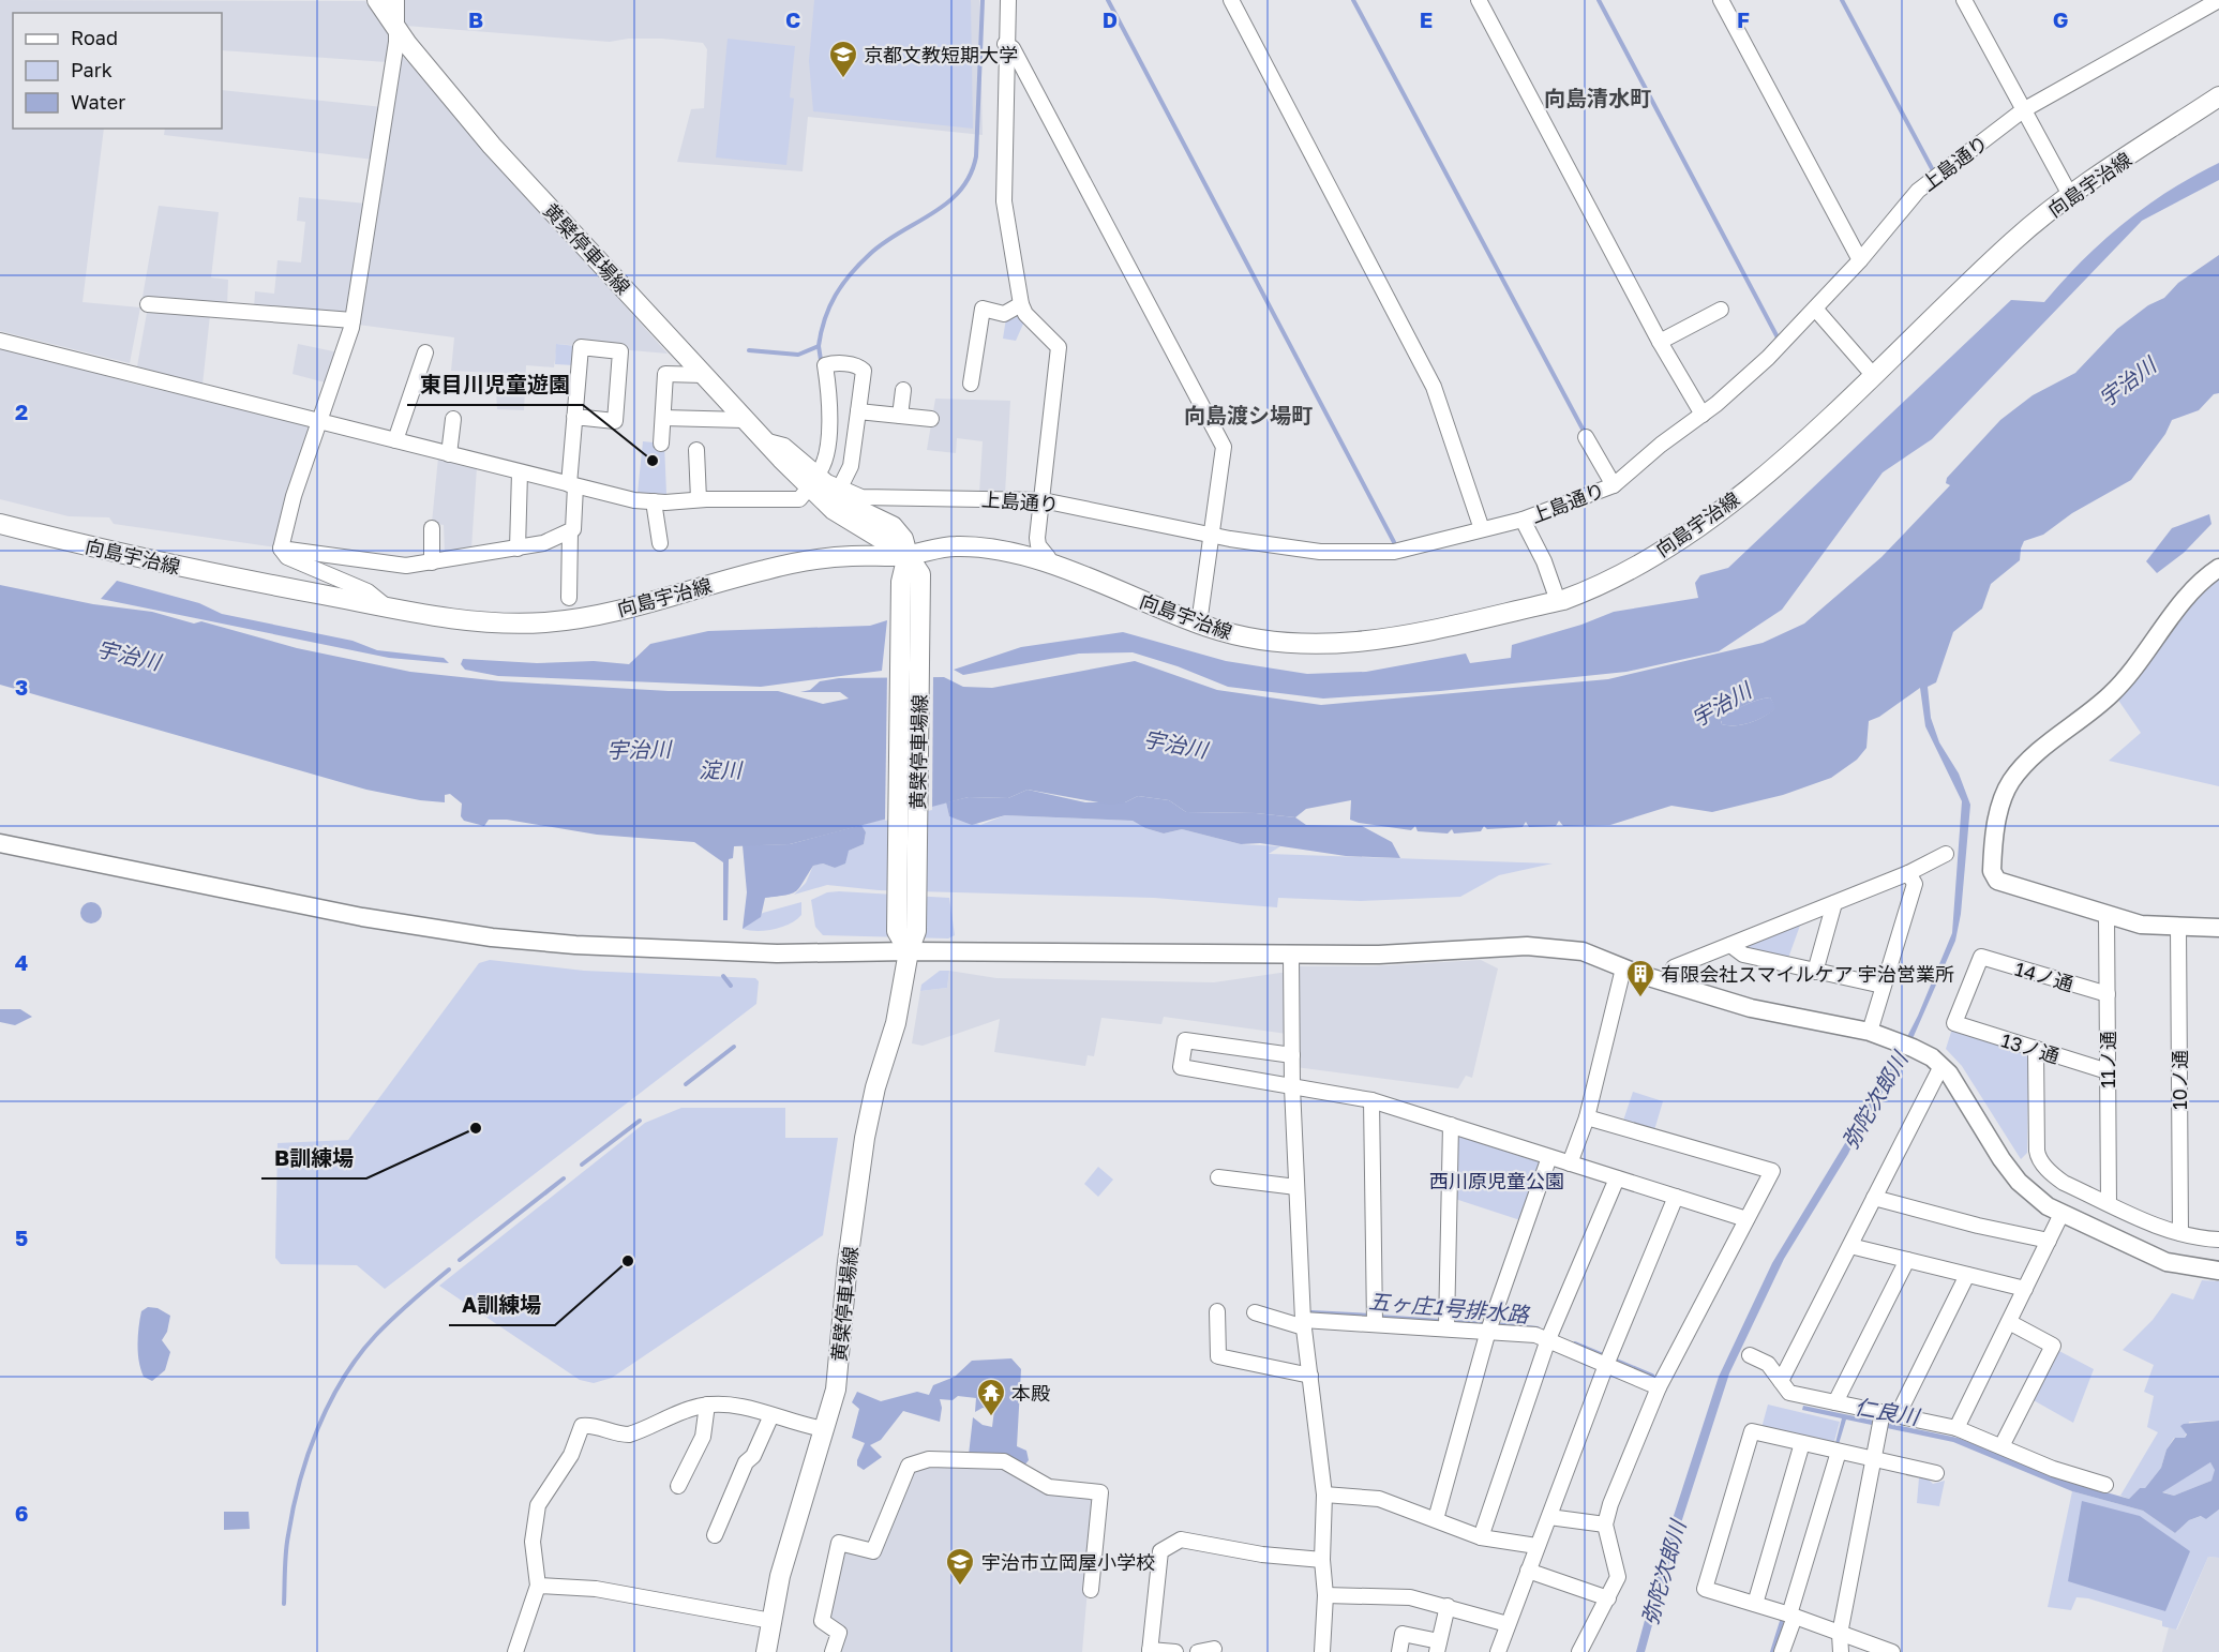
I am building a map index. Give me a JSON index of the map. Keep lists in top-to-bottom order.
{
  "streets": {
    "main road": ["向島宇治線", "黄檗停車場線"],
    "street": [
      "上島通り",
      "14ノ通",
      "13ノ通",
      "11ノ通",
      "10ノ通"
    ]
  },
  "crossings": [
    ["上島通り", "黄檗停車場線"],
    ["向島宇治線", "黄檗停車場線"],
    ["14ノ通", "13ノ通"],
    ["14ノ通", "11ノ通"],
    ["13ノ通", "11ノ通"]
  ],
  "districts": ["向島清水町", "向島渡シ場町"],
  "water": [
    "宇治川",
    "淀川",
    "弥陀次郎川",
    "五ヶ庄1号排水路",
    "仁良川"
  ],
  "parks": ["西川原児童公園"],
  "places": {
    "school or university": ["京都文教短期大学", "宇治市立岡屋小学校"],
    "other": ["東目川児童遊園", "B訓練場", "A訓練場"],
    "building": ["有限会社スマイルケア 宇治営業所"],
    "temple": ["本殿"]
  },
  "legend": ["Road", "Park", "Water"],
  "grid": {
    "columns": [
      "B",
      "C",
      "D",
      "E",
      "F",
      "G"
    ],
    "rows": [
      "2",
      "3",
      "4",
      "5",
      "6"
    ]
  }
}
